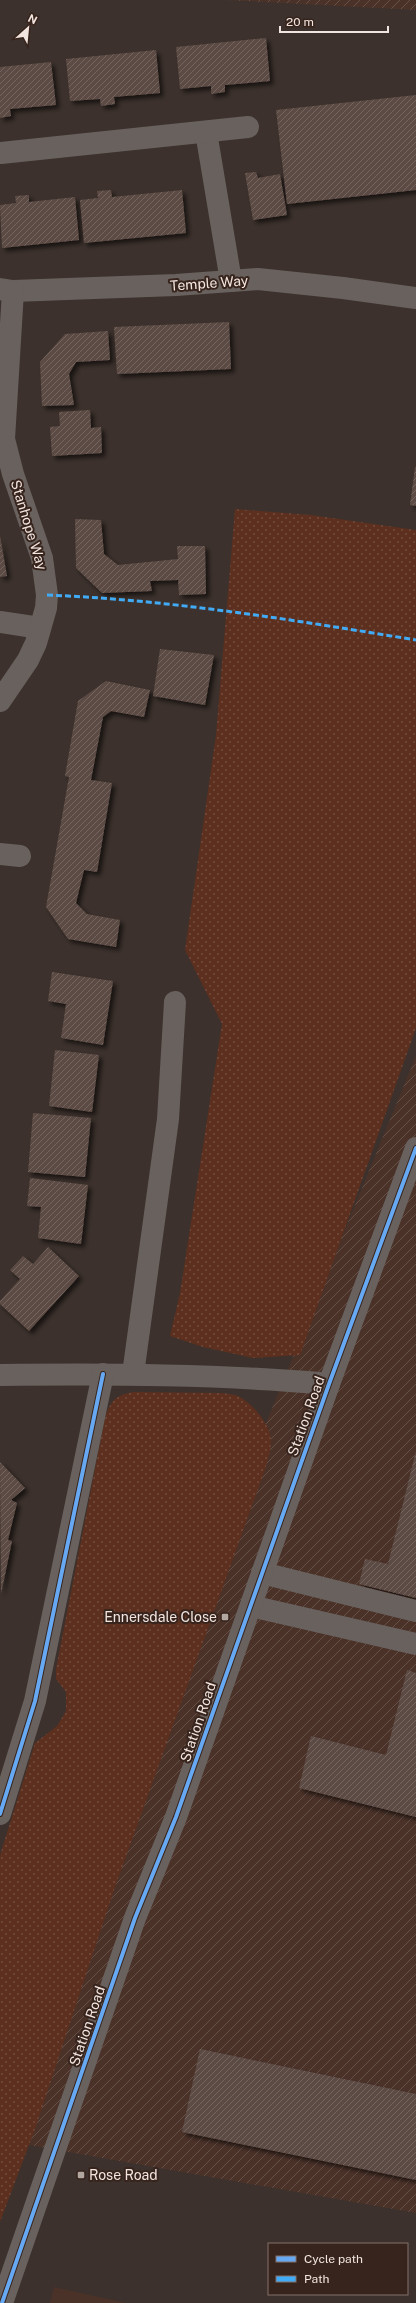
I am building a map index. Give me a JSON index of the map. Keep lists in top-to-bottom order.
{
  "streets": {
    "street": ["Temple Way", "Stanhope Way", "Station Road"]
  },
  "crossings": [
    ["Temple Way", "Stanhope Way"]
  ],
  "places": {
    "transit": ["Ennersdale Close", "Rose Road"]
  },
  "legend": ["Cycle path", "Path"],
  "scale_bar": "20 m",
  "north": "top right"
}
